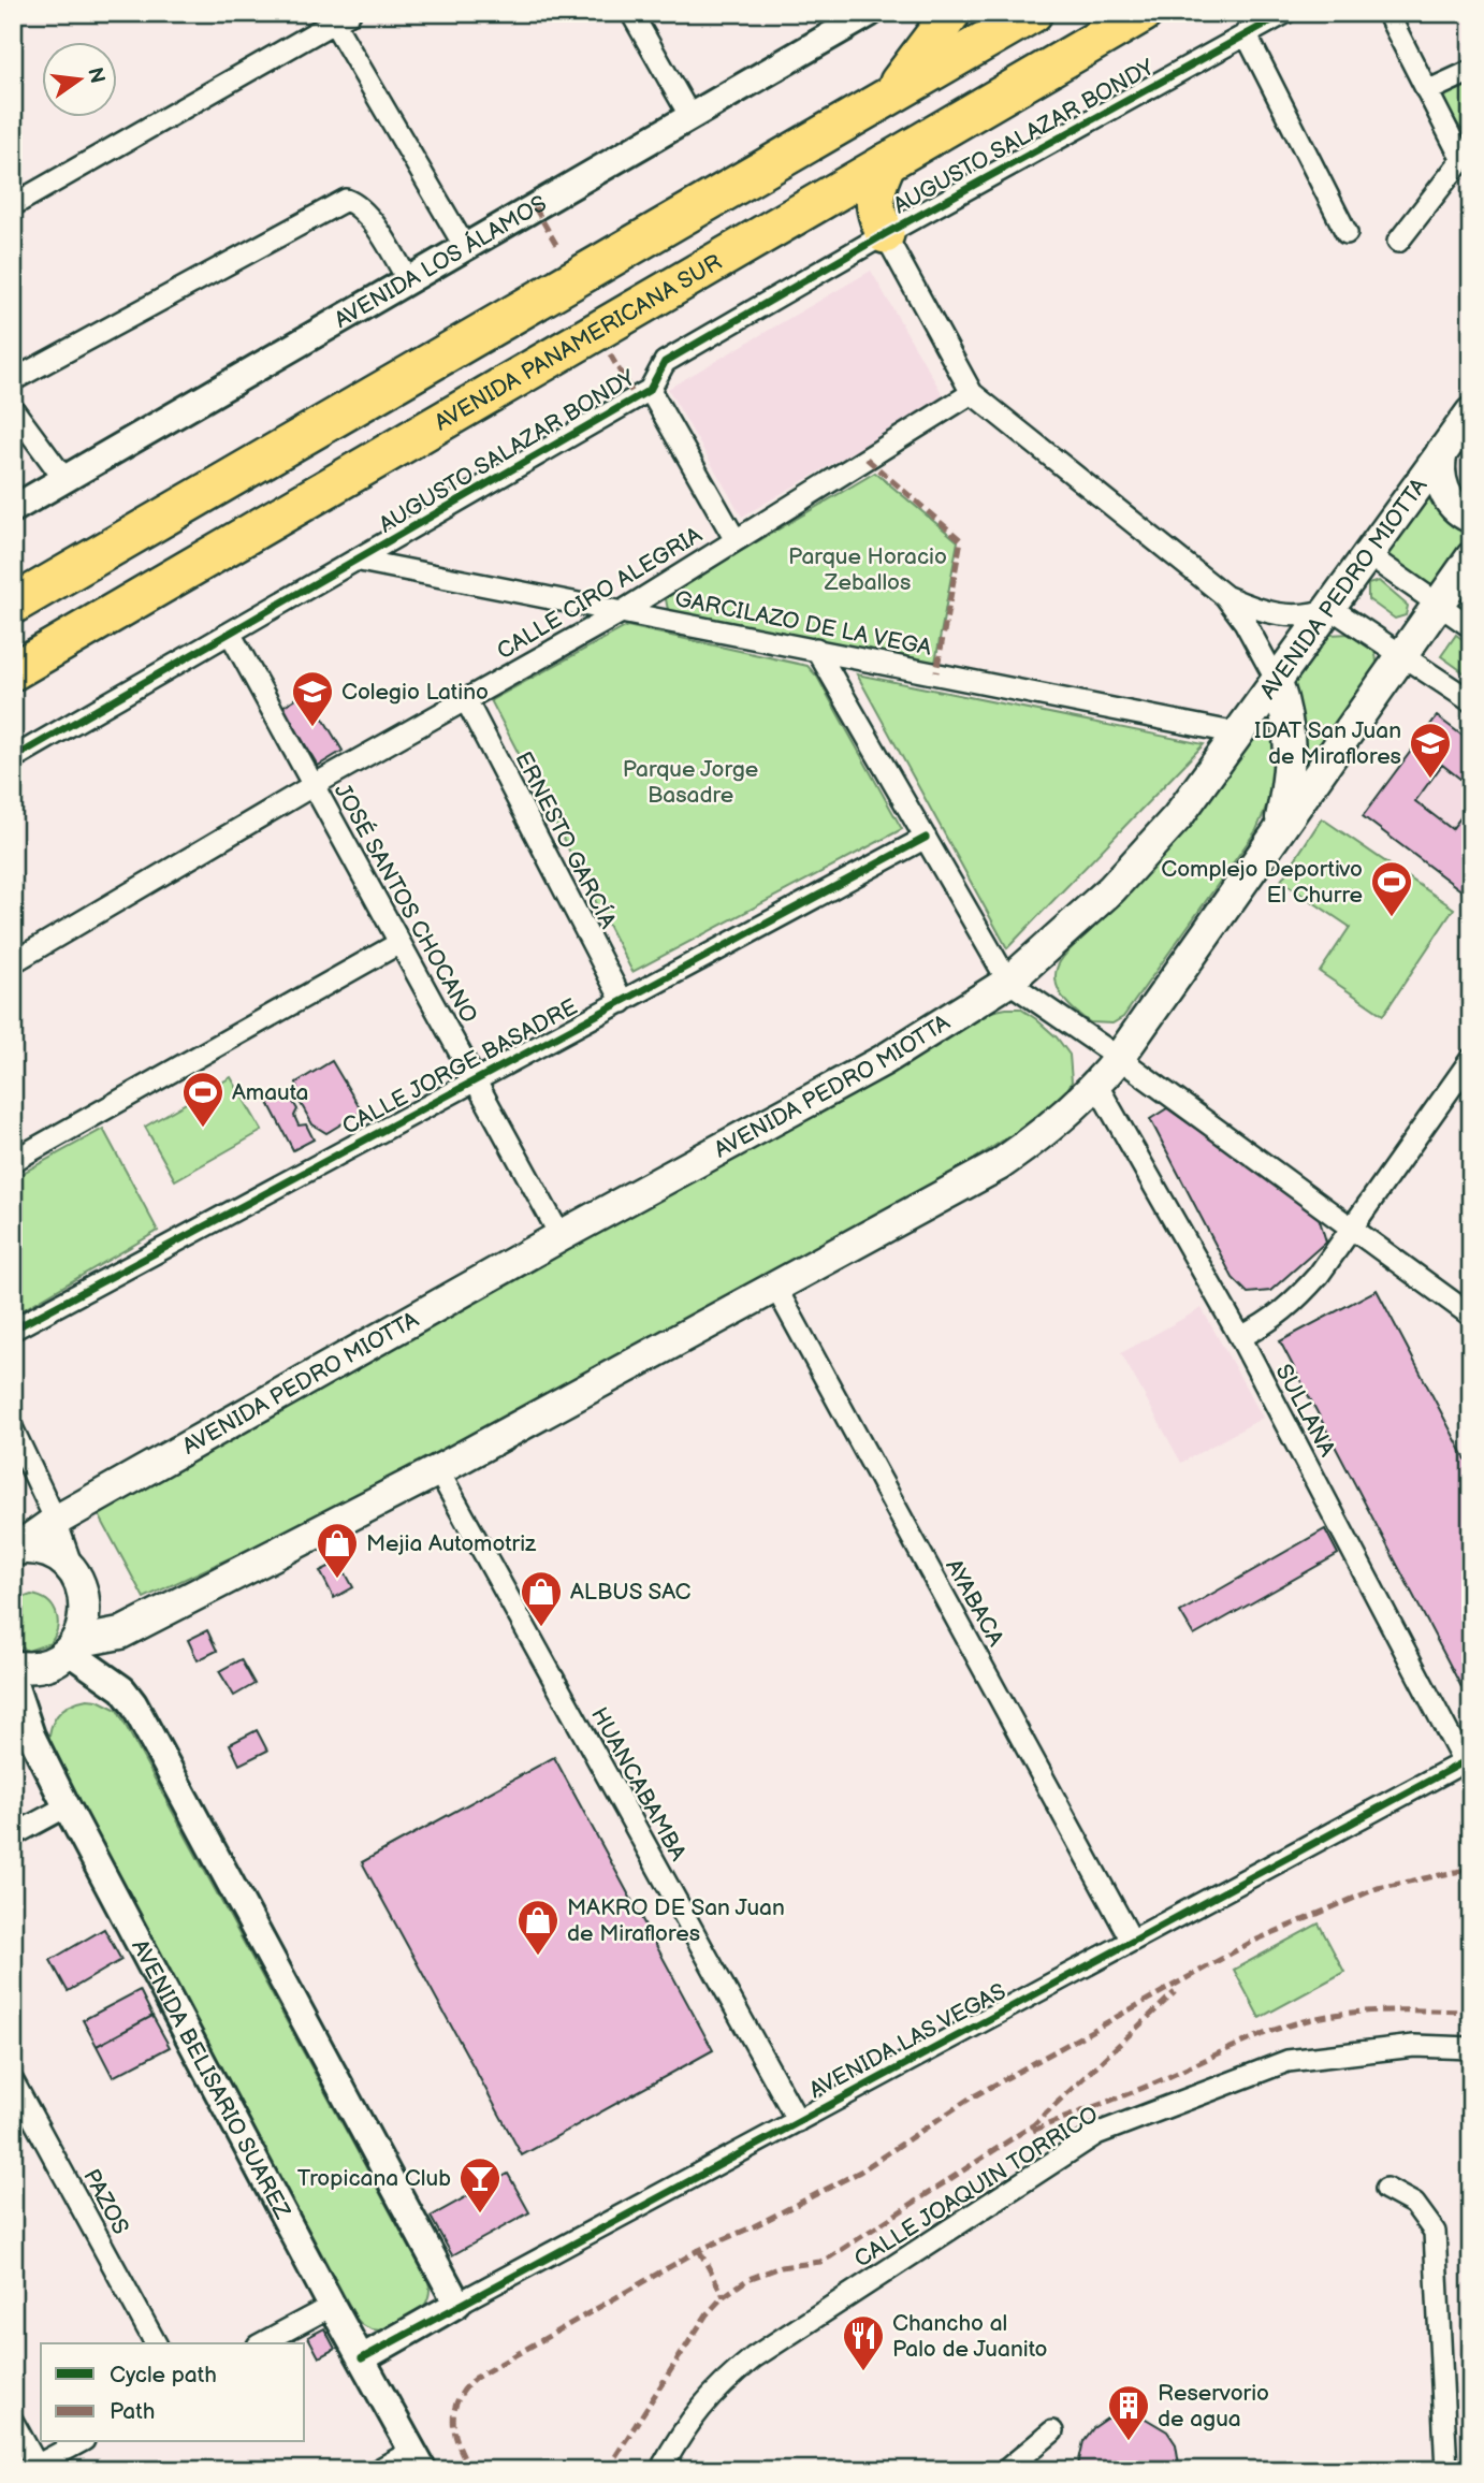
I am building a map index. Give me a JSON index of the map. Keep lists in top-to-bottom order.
{
  "streets": {
    "highway": ["AVENIDA PANAMERICANA SUR"],
    "main road": ["AVENIDA PEDRO MIOTTA"],
    "street": [
      "AUGUSTO SALAZAR BONDY",
      "AVENIDA LOS ÁLAMOS",
      "CALLE CIRO ALEGRIA",
      "GARCILAZO DE LA VEGA",
      "ERNESTO GARCÍA",
      "JOSÉ SANTOS CHOCANO",
      "CALLE JORGE BASADRE",
      "SULLANA",
      "AYABACA",
      "HUANCABAMBA",
      "AVENIDA LAS VEGAS",
      "AVENIDA BELISARIO SUAREZ",
      "CALLE JOAQUIN TORRICO",
      "PAZOS"
    ]
  },
  "crossings": [
    ["AUGUSTO SALAZAR BONDY", "GARCILAZO DE LA VEGA"],
    ["AUGUSTO SALAZAR BONDY", "JOSÉ SANTOS CHOCANO"],
    ["AVENIDA PEDRO MIOTTA", "GARCILAZO DE LA VEGA"],
    ["AVENIDA PEDRO MIOTTA", "JOSÉ SANTOS CHOCANO"],
    ["CALLE CIRO ALEGRIA", "GARCILAZO DE LA VEGA"],
    ["CALLE CIRO ALEGRIA", "ERNESTO GARCÍA"],
    ["CALLE CIRO ALEGRIA", "JOSÉ SANTOS CHOCANO"],
    ["ERNESTO GARCÍA", "CALLE JORGE BASADRE"],
    ["JOSÉ SANTOS CHOCANO", "CALLE JORGE BASADRE"],
    ["SULLANA", "AVENIDA LAS VEGAS"],
    ["AYABACA", "AVENIDA LAS VEGAS"],
    ["HUANCABAMBA", "AVENIDA LAS VEGAS"],
    ["AVENIDA LAS VEGAS", "AVENIDA BELISARIO SUAREZ"]
  ],
  "parks": ["Parque Horacio Zeballos", "Parque Jorge Basadre"],
  "places": {
    "school or university": ["Colegio Latino", "IDAT San Juan de Miraflores"],
    "sports": ["Complejo Deportivo El Churre", "Amauta"],
    "shop": ["Mejia Automotriz", "ALBUS SAC", "MAKRO DE San Juan de Miraflores"],
    "bar": ["Tropicana Club"],
    "restaurant": ["Chancho al Palo de Juanito"],
    "building": ["Reservorio de agua"]
  },
  "legend": ["Cycle path", "Path"],
  "north": "right"
}
